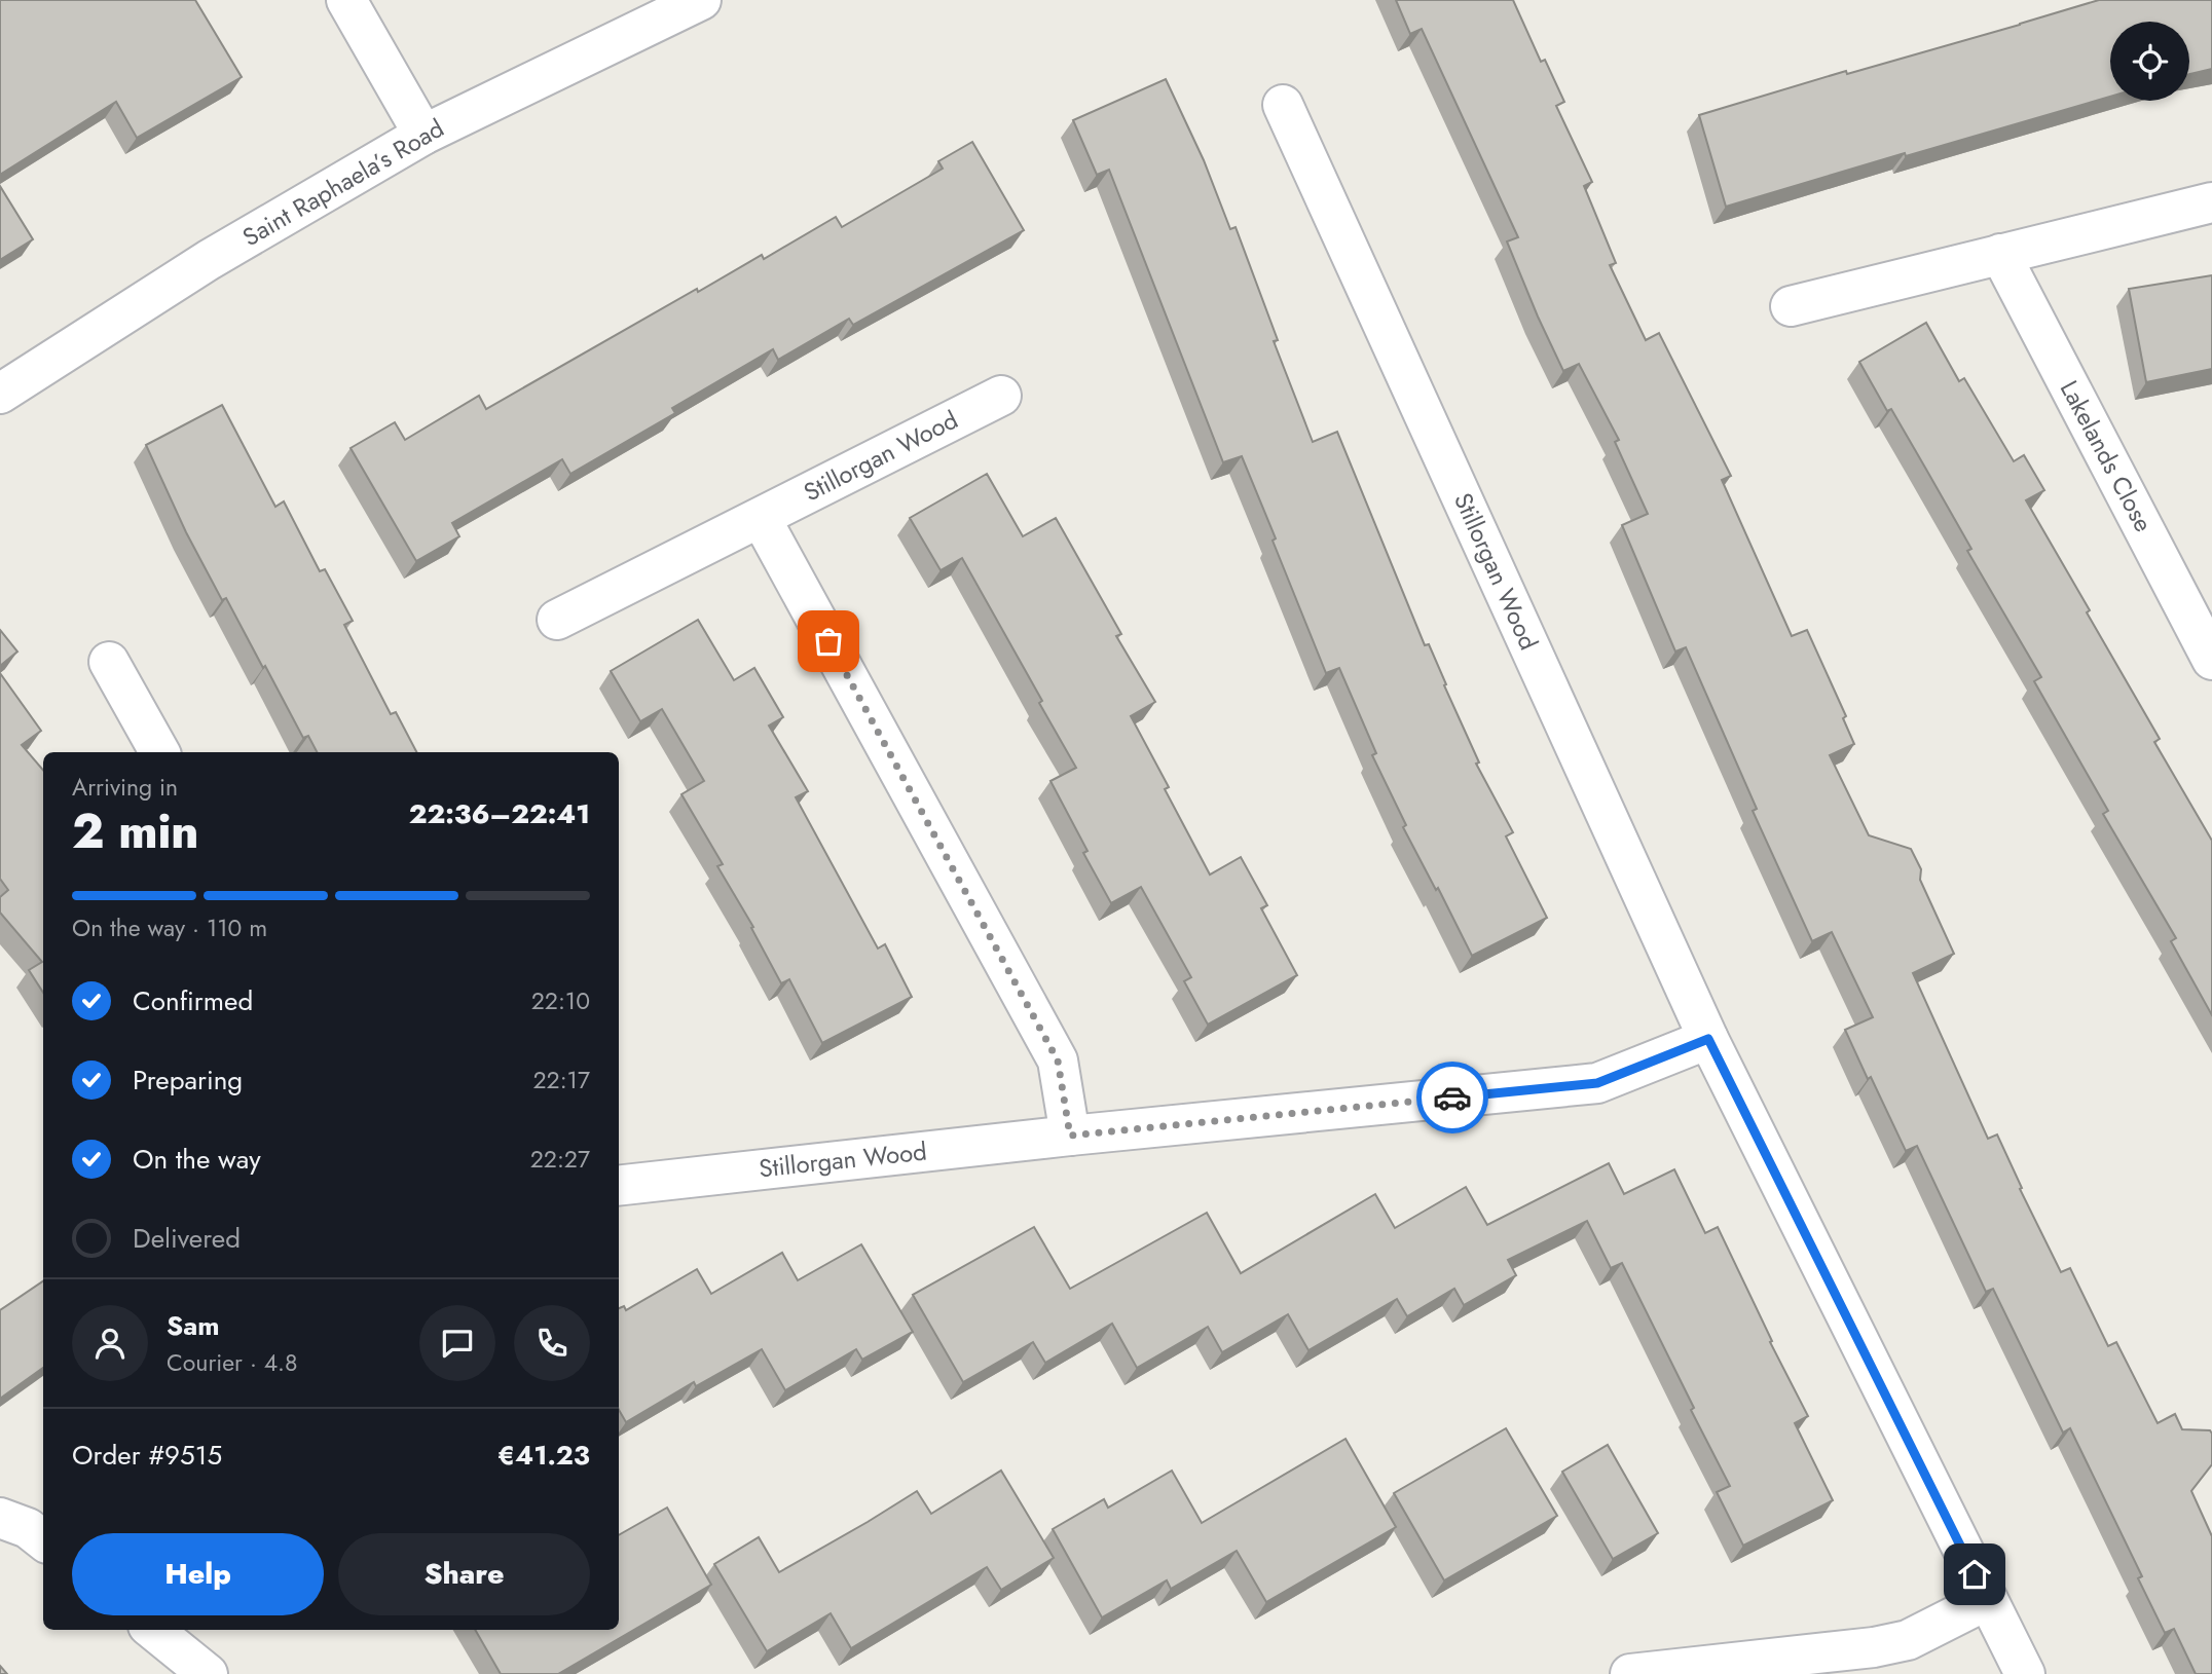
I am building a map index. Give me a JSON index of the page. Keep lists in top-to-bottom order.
{
  "streets": {
    "street": ["Saint Raphaela’s Road", "Stillorgan Wood", "Lakelands Close"]
  },
  "page": {
    "heading": ["2 min", "Arriving in", "22:36–22:41"],
    "panel": [
      "Sam",
      "Courier · 4.8",
      "Order #9515",
      "€41.23"
    ],
    "bar": "On the way · 110 m",
    "list": [
      ["Confirmed", "22:10"],
      ["Preparing", "22:17"],
      ["On the way", "22:27"],
      "Delivered"
    ],
    "buttons": ["Help", "Share"]
  }
}
